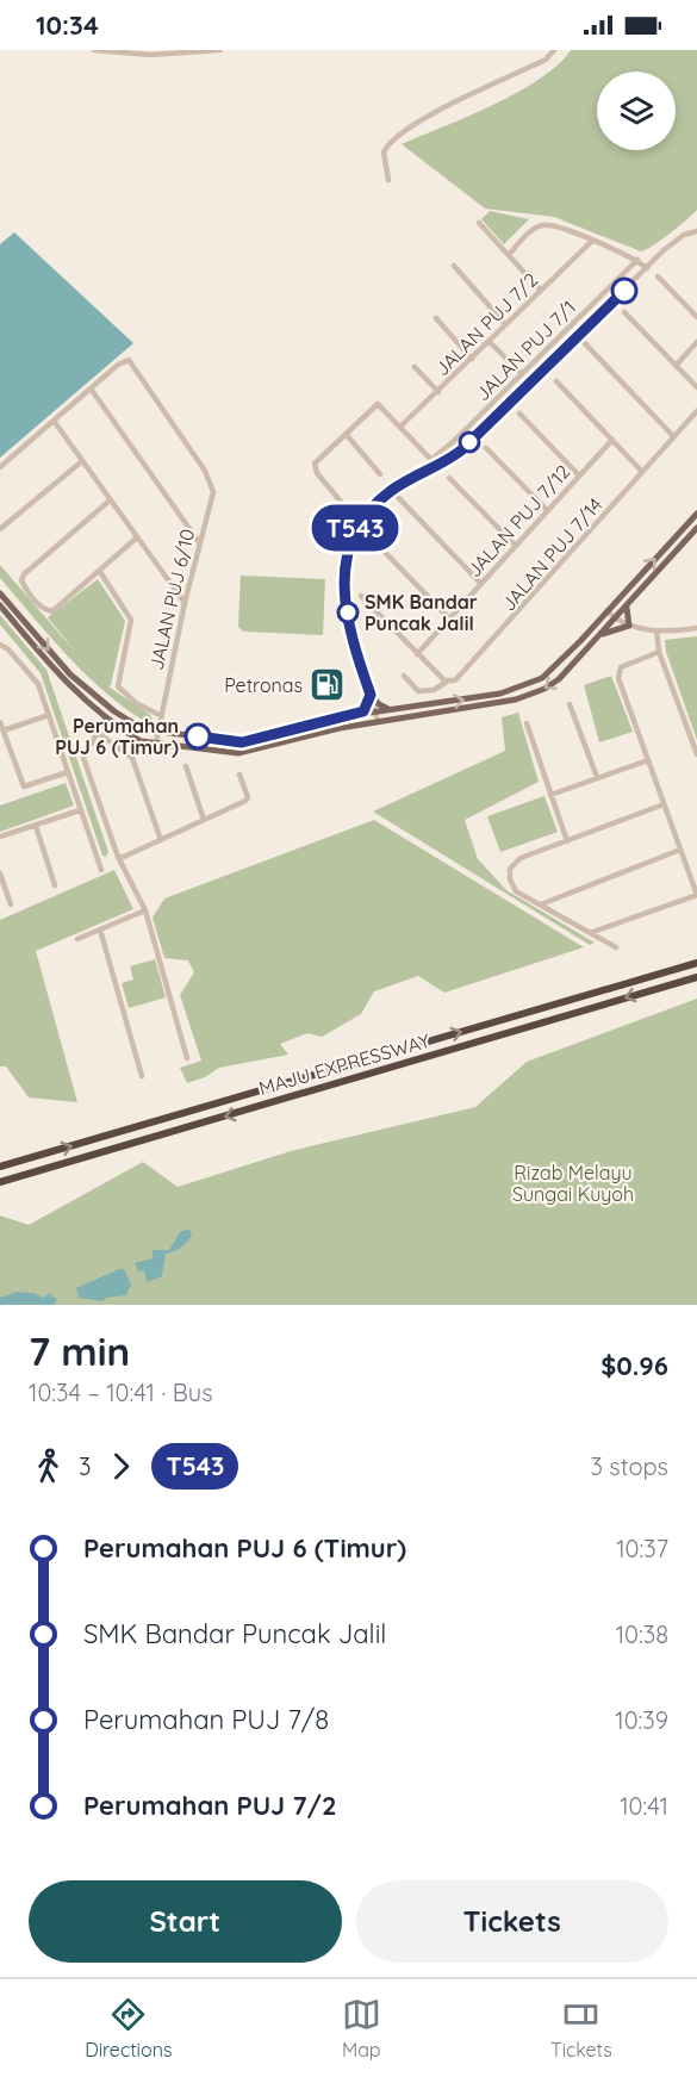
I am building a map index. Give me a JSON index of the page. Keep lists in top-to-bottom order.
{
  "streets": {
    "highway": ["MAJU EXPRESSWAY"],
    "street": [
      "JALAN PUJ 7/2",
      "JALAN PUJ 7/1",
      "JALAN PUJ 7/12",
      "JALAN PUJ 7/14",
      "JALAN PUJ 6/10"
    ]
  },
  "crossings": [
    ["JALAN PUJ 7/2", "JALAN PUJ 7/1"]
  ],
  "parks": ["Rizab Melayu Sungai Kuyoh"],
  "places": {
    "other": ["SMK Bandar Puncak Jalil", "Perumahan PUJ 6 (Timur)"],
    "fuel station": ["Petronas"]
  },
  "lines": ["bus line T543"],
  "page": {
    "status": "10:34",
    "on_map": "T543",
    "heading": ["7 min", "10:34 – 10:41 · Bus", "$0.96"],
    "legs": ["3", "T543", "3 stops"],
    "list": [
      {
        "name": "Perumahan PUJ 6 (Timur)",
        "value": "10:37"
      },
      {
        "name": "SMK Bandar Puncak Jalil",
        "value": "10:38"
      },
      {
        "name": "Perumahan PUJ 7/8",
        "value": "10:39"
      },
      {
        "name": "Perumahan PUJ 7/2",
        "value": "10:41"
      }
    ],
    "buttons": ["Start", "Tickets"],
    "tabs": ["Directions", "Map", "Tickets"]
  }
}
